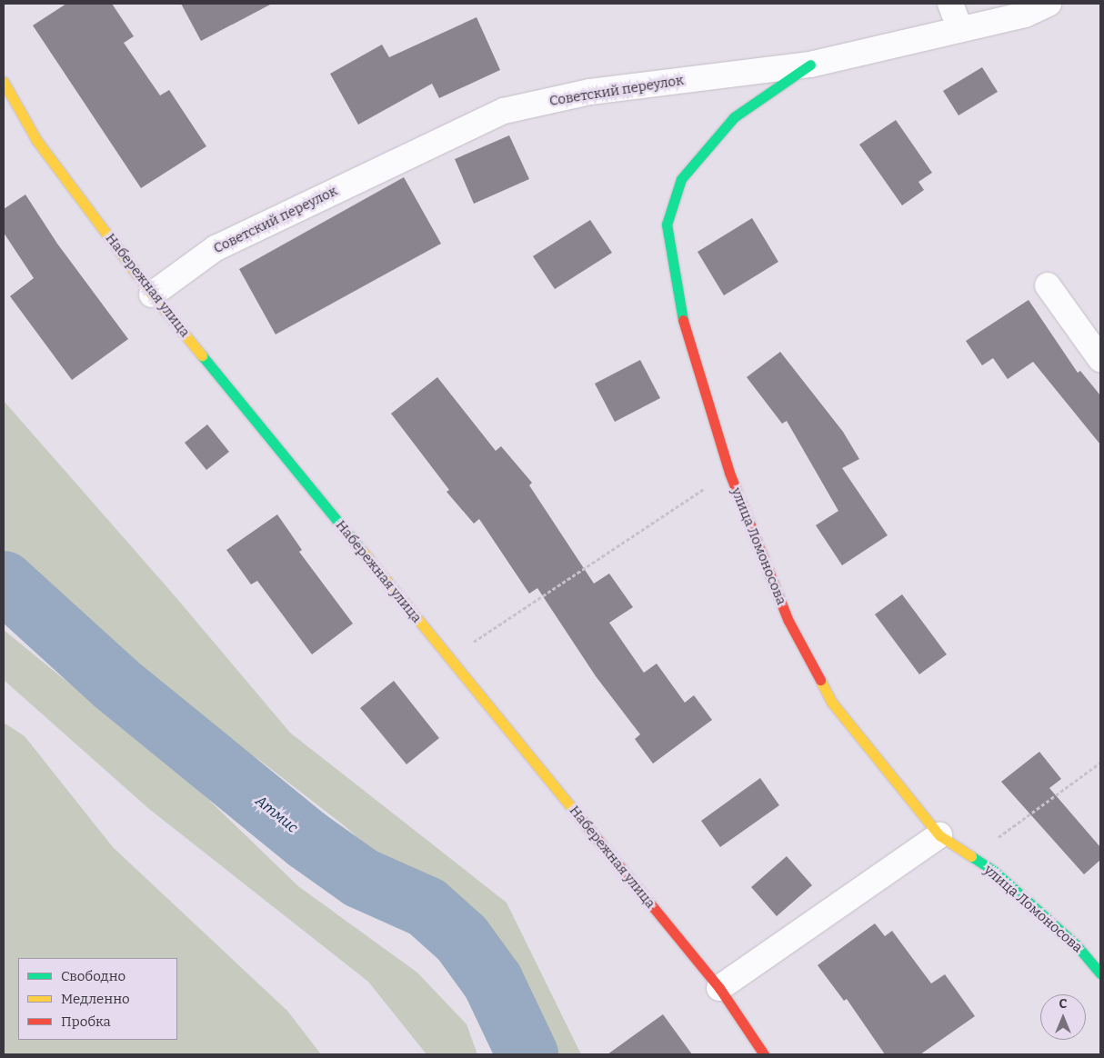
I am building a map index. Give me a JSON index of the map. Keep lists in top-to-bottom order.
{
  "streets": {
    "street": ["Советский переулок", "Набережная улица", "улица Ломоносова"]
  },
  "crossings": [
    ["Советский переулок", "Набережная улица"],
    ["Советский переулок", "улица Ломоносова"]
  ],
  "water": ["Атмис"],
  "legend": ["Свободно", "Медленно", "Пробка"],
  "north": "top"
}
